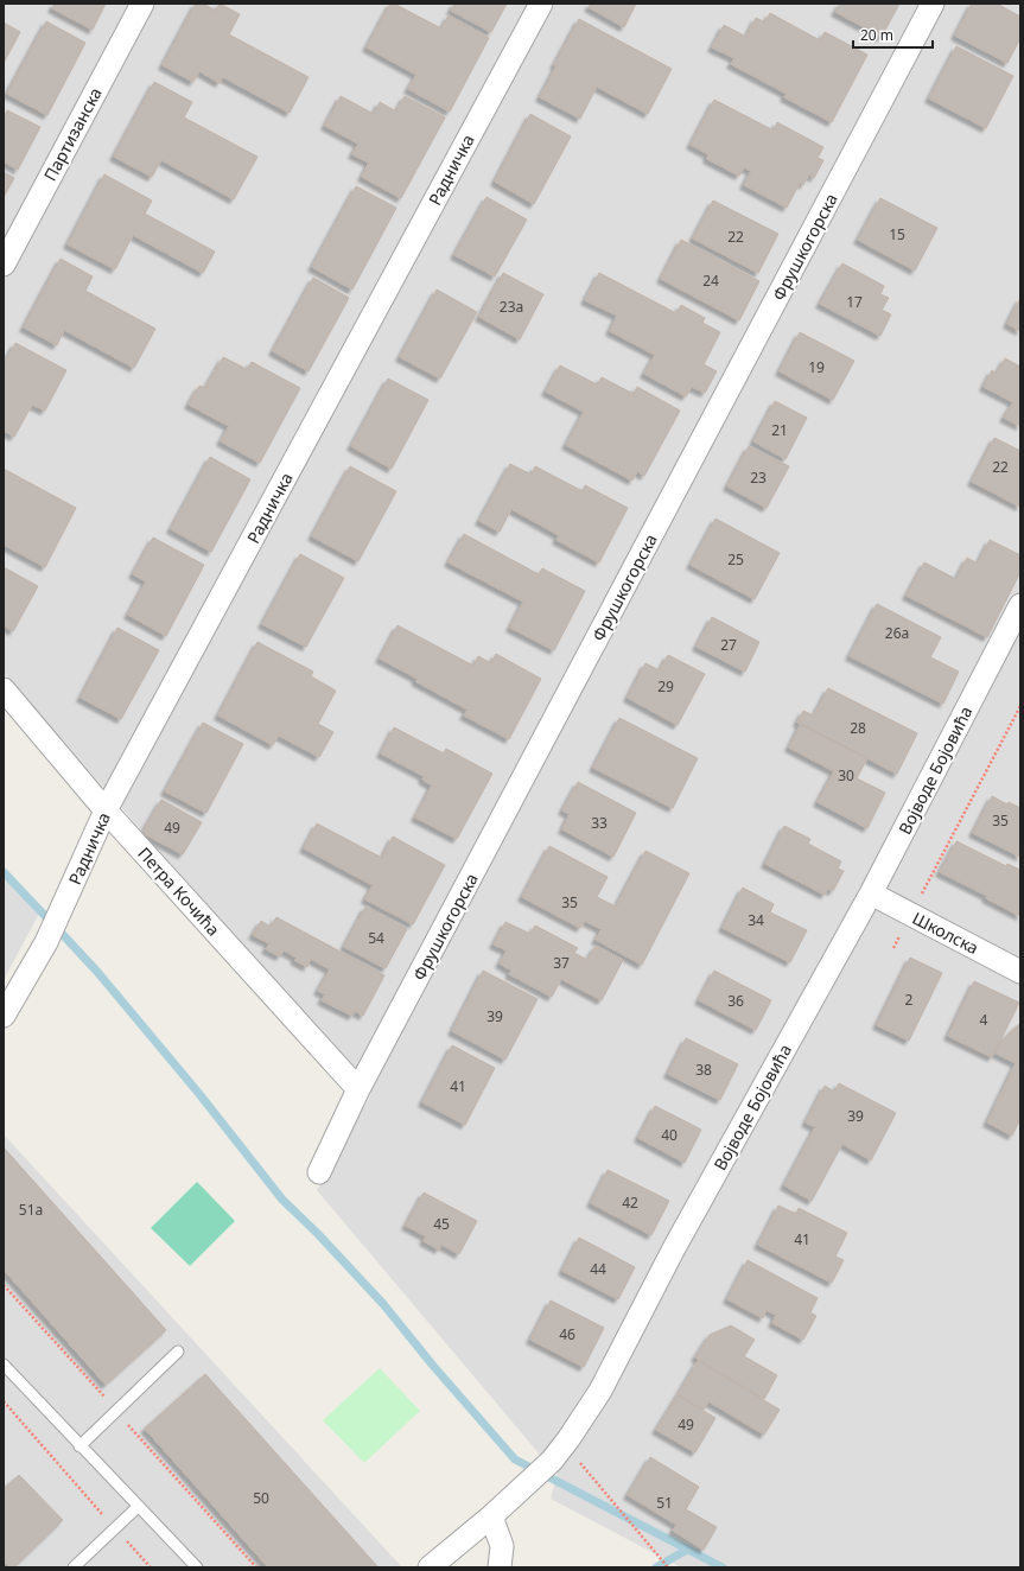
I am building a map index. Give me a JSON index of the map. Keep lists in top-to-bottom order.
{
  "streets": {
    "street": [
      "Партизанска",
      "Радничка",
      "Фрушкогорска",
      "Војводе Бојовића",
      "Петра Кочића",
      "Школска"
    ]
  },
  "crossings": [
    ["Радничка", "Петра Кочића"],
    ["Фрушкогорска", "Петра Кочића"],
    ["Војводе Бојовића", "Школска"]
  ],
  "house_numbers": [
    "15",
    "22",
    "24",
    "17",
    "23a",
    "19",
    "21",
    "22",
    "23",
    "25",
    "26a",
    "27",
    "29",
    "28",
    "30",
    "35",
    "33",
    "49",
    "35",
    "34",
    "54",
    "37",
    "2",
    "36",
    "39",
    "4",
    "38",
    "41",
    "39",
    "40",
    "42",
    "51a",
    "45",
    "41",
    "44",
    "46",
    "49",
    "50",
    "51"
  ],
  "scale_bar": "20 m"
}
